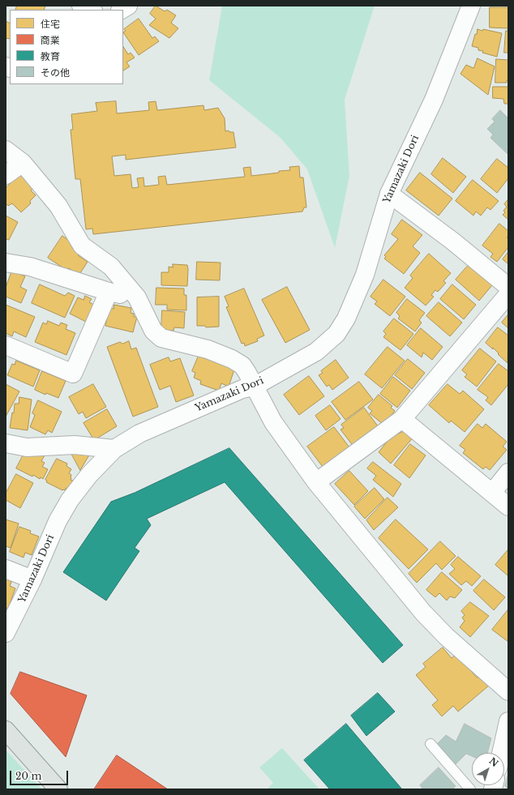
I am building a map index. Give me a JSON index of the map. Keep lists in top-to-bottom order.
{
  "streets": {
    "street": ["Yamazaki Dori"]
  },
  "legend": [
    "住宅",
    "商業",
    "教育",
    "その他"
  ],
  "scale_bar": "20 m",
  "north": "top right"
}
